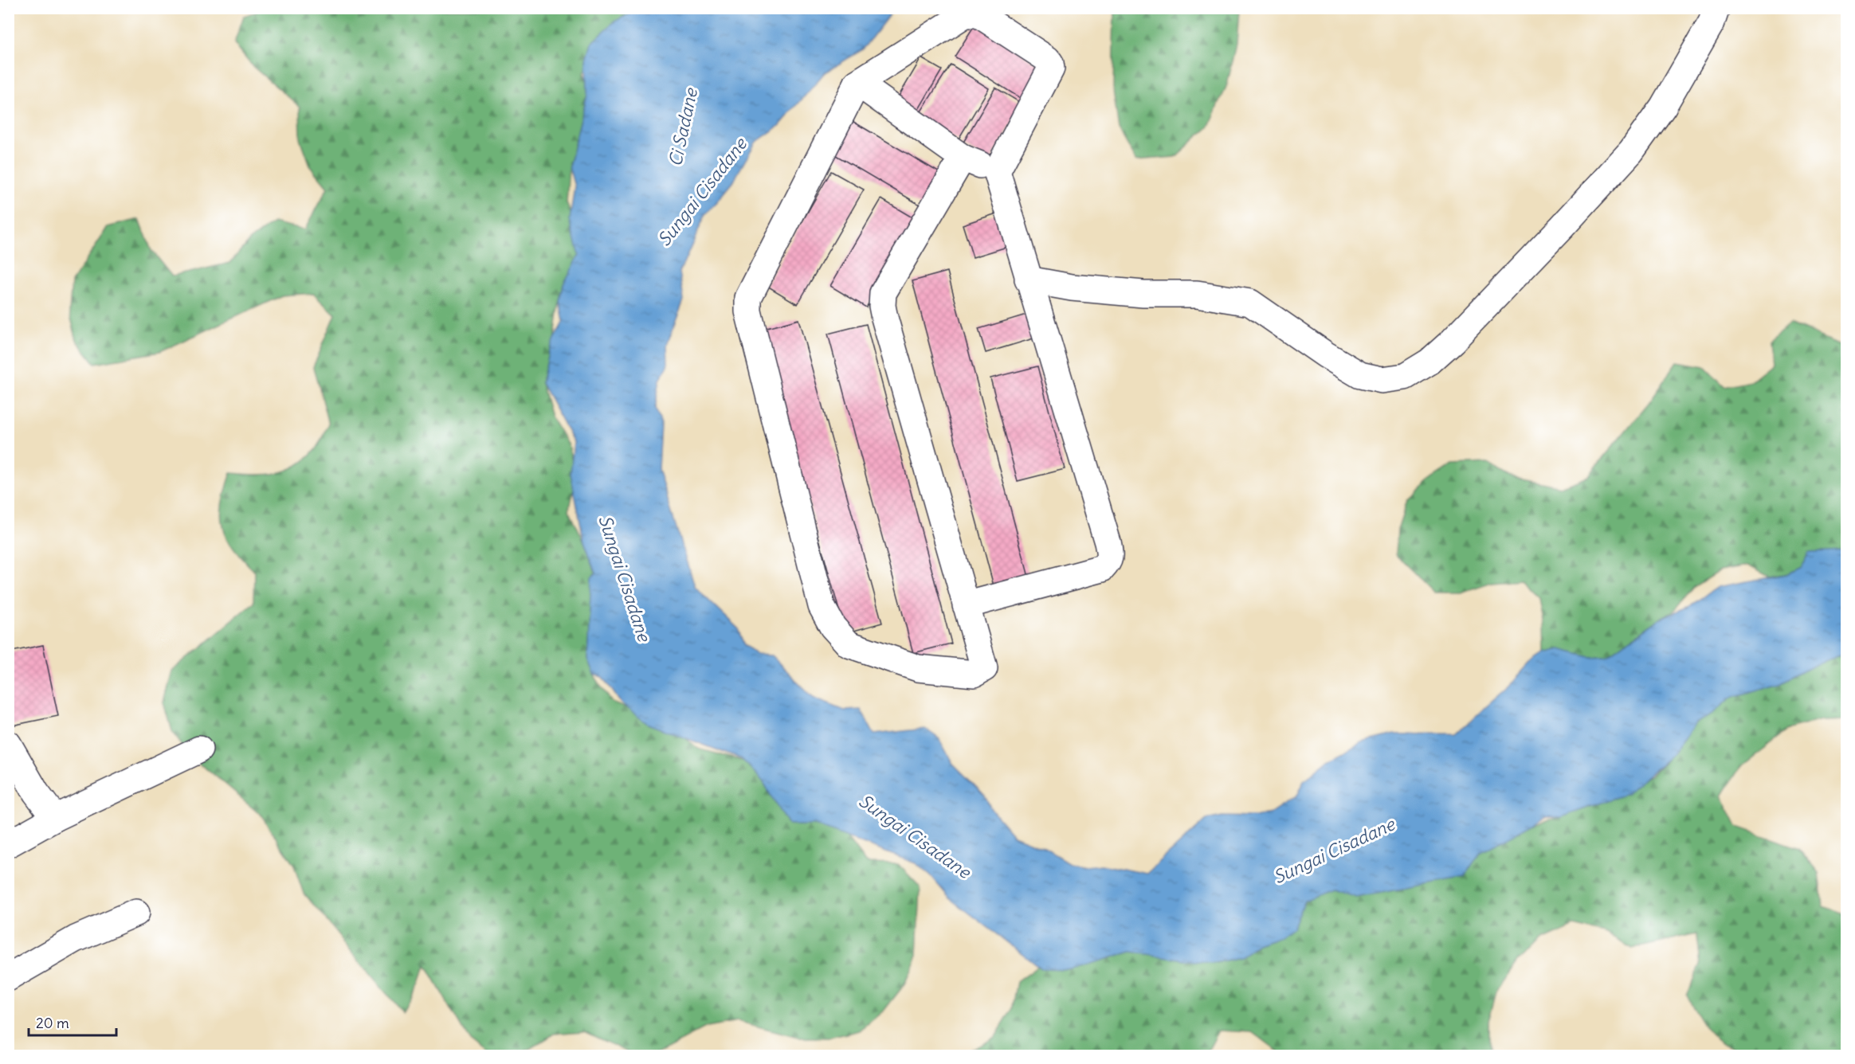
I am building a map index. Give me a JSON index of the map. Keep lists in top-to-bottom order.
{
  "water": ["Ci Sadane", "Sungai Cisadane"],
  "scale_bar": "20 m"
}
